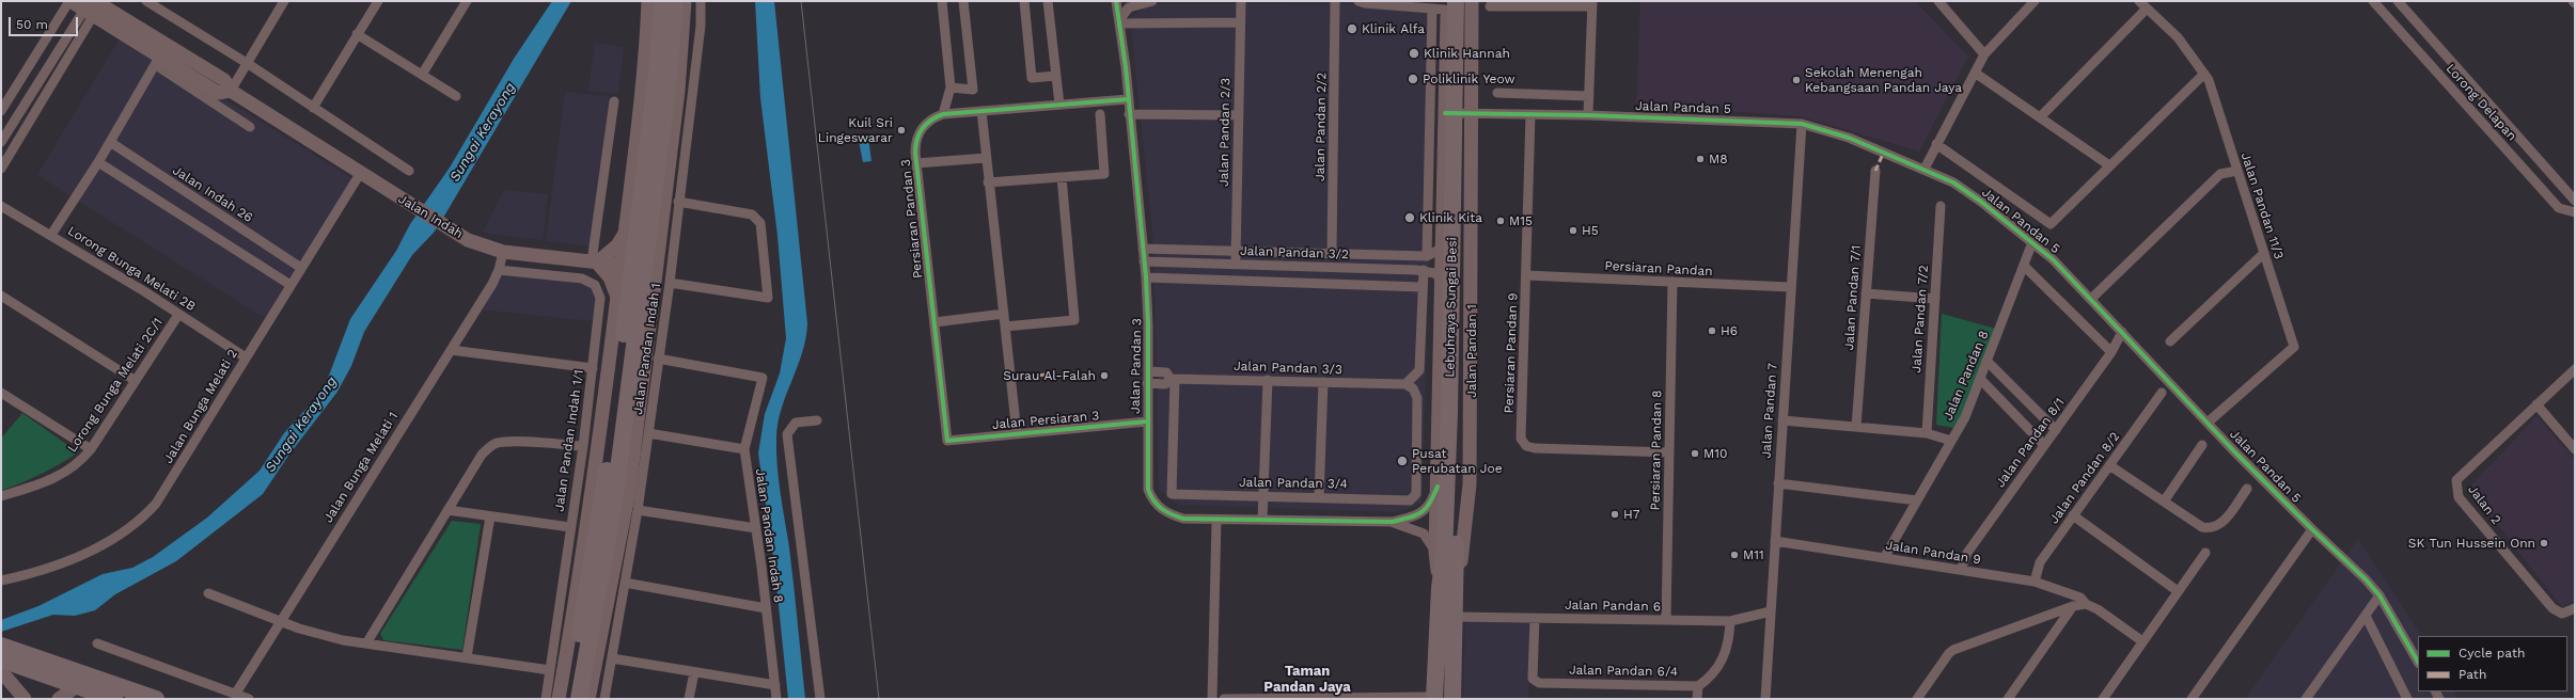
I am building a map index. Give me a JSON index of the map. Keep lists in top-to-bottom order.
{
  "streets": {
    "highway": ["Lebuhraya Sungai Besi", "Jalan Pandan 1"],
    "main road": ["Jalan Indah"],
    "street": [
      "Lorong Delapan",
      "Jalan Pandan 5",
      "Jalan Pandan 2/2",
      "Jalan Pandan 2/3",
      "Jalan Indah 26",
      "Jalan Pandan 11/3",
      "Persiaran Pandan 3",
      "Jalan Pandan 3/2",
      "Lorong Bunga Melati 2B",
      "Persiaran Pandan",
      "Jalan Pandan 7/1",
      "Jalan Pandan 7/2",
      "Jalan Pandan Indah 1",
      "Persiaran Pandan 9",
      "Jalan Pandan 3",
      "Jalan Pandan 3/3",
      "Jalan Pandan 8",
      "Lorong Bunga Melati 2C/1",
      "Jalan Bunga Melati 2",
      "Jalan Pandan 7",
      "Jalan Persiaran 3",
      "Jalan Pandan Indah 1/1",
      "Jalan Pandan 8/1",
      "Persiaran Pandan 8",
      "Jalan Bunga Melati 1",
      "Jalan Pandan 8/2",
      "Jalan Pandan 3/4",
      "Jalan 2",
      "Jalan Pandan Indah 8",
      "Jalan Pandan 9",
      "Jalan Pandan 6",
      "Jalan Pandan 6/4"
    ]
  },
  "crossings": [
    ["Jalan Pandan 5", "Jalan Pandan 11/3"],
    ["Jalan Pandan 5", "Jalan Pandan 1"],
    ["Jalan Pandan 5", "Persiaran Pandan 9"],
    ["Jalan Pandan 5", "Jalan Pandan 8"],
    ["Jalan Pandan 5", "Jalan Pandan 7"],
    ["Jalan Pandan 5", "Jalan Pandan 8/1"],
    ["Jalan Pandan 2/3", "Jalan Pandan 3/2"],
    ["Jalan Indah 26", "Jalan Bunga Melati 2"],
    ["Jalan Indah", "Jalan Bunga Melati 2"],
    ["Jalan Indah", "Jalan Bunga Melati 1"],
    ["Persiaran Pandan 3", "Jalan Pandan 3"],
    ["Persiaran Pandan 3", "Jalan Persiaran 3"],
    ["Jalan Pandan 3/2", "Jalan Pandan 1"],
    ["Jalan Pandan 3/2", "Jalan Pandan 3"],
    ["Lorong Bunga Melati 2B", "Lorong Bunga Melati 2C/1"],
    ["Lorong Bunga Melati 2B", "Jalan Bunga Melati 2"],
    ["Persiaran Pandan", "Persiaran Pandan 9"],
    ["Persiaran Pandan", "Jalan Pandan 7"],
    ["Persiaran Pandan", "Persiaran Pandan 8"],
    ["Lebuhraya Sungai Besi", "Jalan Pandan 1"],
    ["Jalan Pandan Indah 1", "Jalan Pandan Indah 8"],
    ["Jalan Pandan 1", "Jalan Pandan 3"],
    ["Jalan Pandan 1", "Jalan Pandan 6"],
    ["Persiaran Pandan 9", "Persiaran Pandan 8"],
    ["Jalan Pandan 3", "Jalan Pandan 3/3"],
    ["Jalan Pandan 3", "Jalan Persiaran 3"],
    ["Jalan Pandan 3/3", "Jalan Pandan 3/4"],
    ["Jalan Pandan 8", "Jalan Pandan 9"],
    ["Jalan Pandan 7", "Jalan Pandan 9"],
    ["Jalan Pandan 7", "Jalan Pandan 6"],
    ["Jalan Pandan Indah 1/1", "Jalan Bunga Melati 1"],
    ["Jalan Pandan 8/1", "Jalan Pandan 9"],
    ["Persiaran Pandan 8", "Jalan Pandan 6"],
    ["Jalan Pandan 8/2", "Jalan Pandan 9"],
    ["Jalan Pandan 6", "Jalan Pandan 6/4"]
  ],
  "districts": ["Taman Pandan Jaya"],
  "water": ["Sungai Kerayong"],
  "places": [
    "Klinik Alfa",
    "Klinik Hannah",
    "Poliklinik Yeow",
    "Sekolah Menengah Kebangsaan Pandan Jaya",
    "Kuil Sri Lingeswarar",
    "M8",
    "Klinik Kita",
    "M15",
    "H5",
    "H6",
    "Surau Al-Falah",
    "M10",
    "Pusat Perubatan Joe",
    "H7",
    "SK Tun Hussein Onn",
    "M11"
  ],
  "legend": ["Cycle path", "Path"],
  "scale_bar": "50 m"
}
